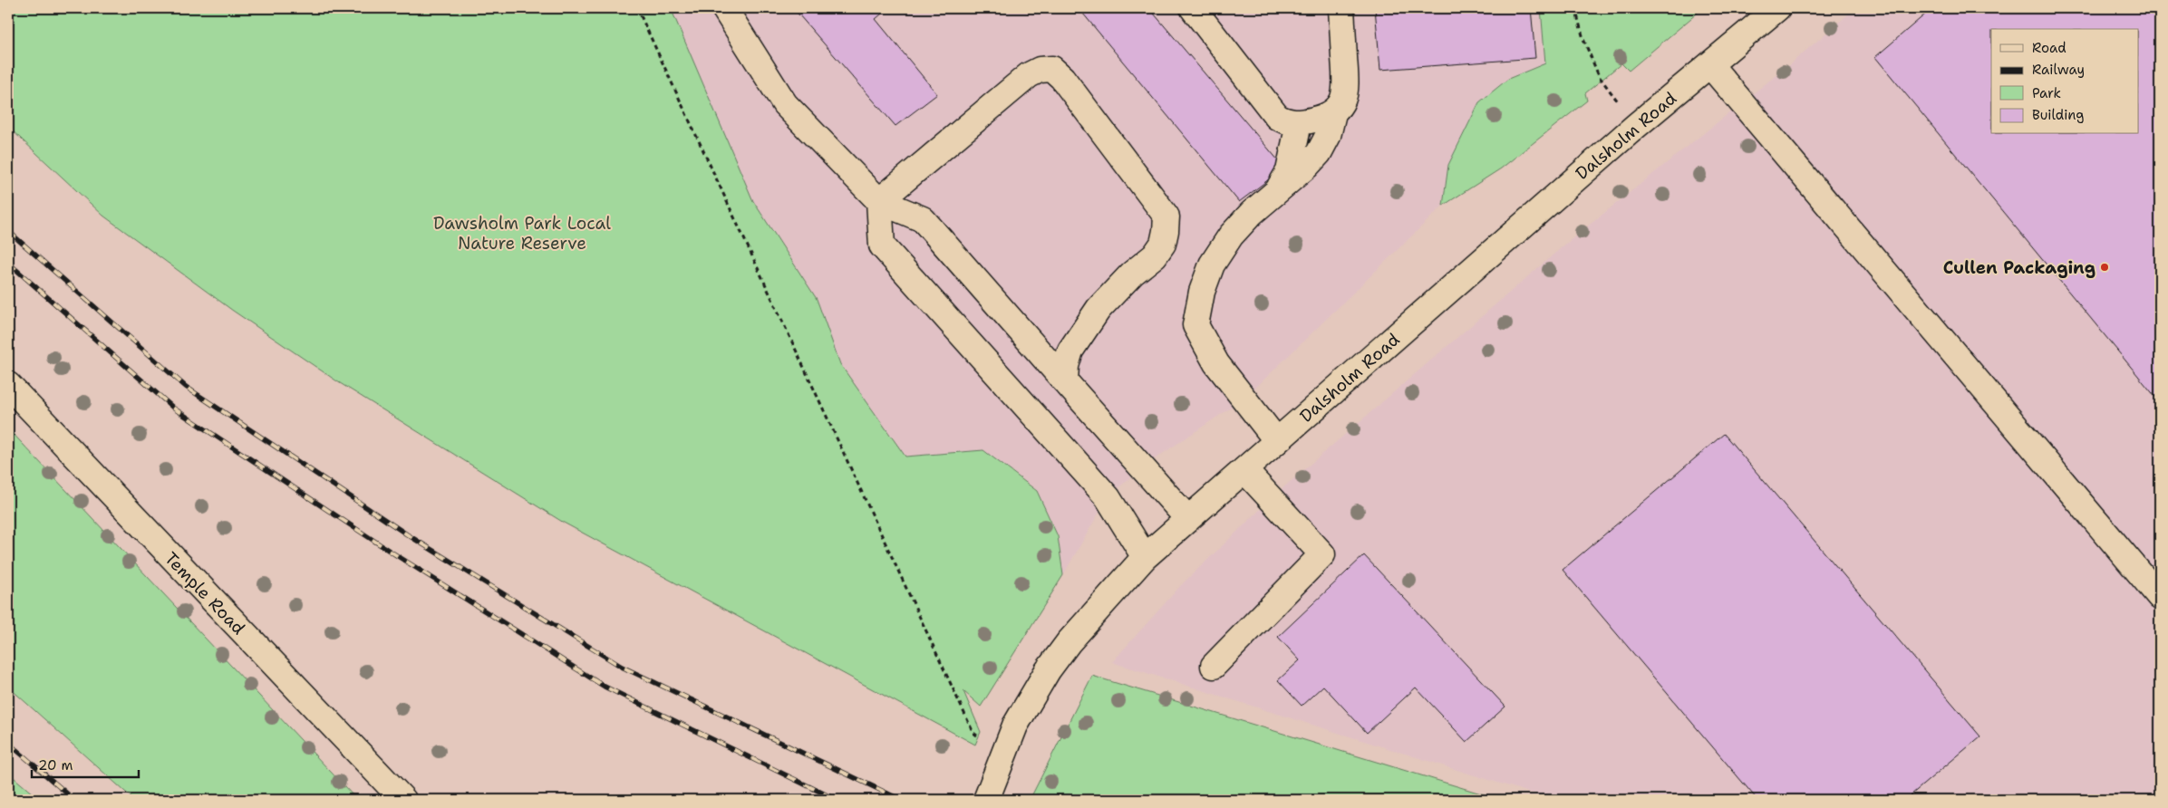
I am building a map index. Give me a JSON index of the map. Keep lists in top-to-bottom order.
{
  "streets": {
    "street": ["Dalsholm Road", "Temple Road"]
  },
  "parks": ["Dawsholm Park Local Nature Reserve"],
  "places": ["Cullen Packaging"],
  "legend": [
    "Road",
    "Railway",
    "Park",
    "Building"
  ],
  "scale_bar": "20 m"
}
